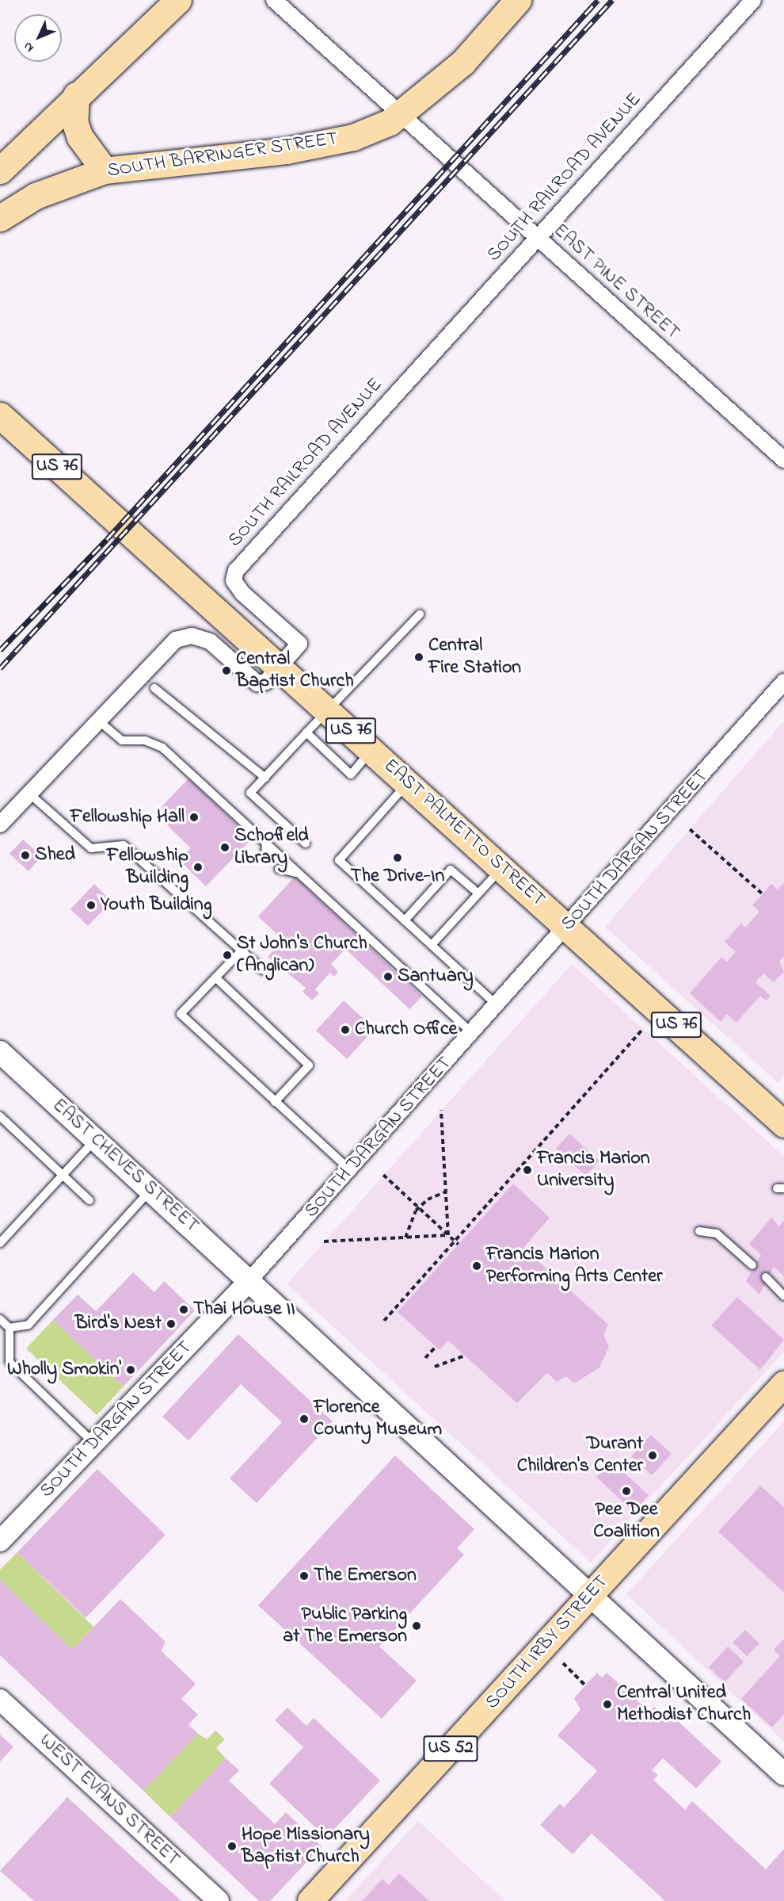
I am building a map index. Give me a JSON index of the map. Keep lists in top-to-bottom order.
{
  "streets": {
    "highway": ["SOUTH BARRINGER STREET", "US 76", "EAST PALMETTO STREET"],
    "main road": ["EAST CHEVES STREET", "SOUTH IRBY STREET", "US 52"],
    "street": [
      "SOUTH RAILROAD AVENUE",
      "EAST PINE STREET",
      "SOUTH DARGAN STREET",
      "WEST EVANS STREET"
    ]
  },
  "crossings": [
    ["SOUTH BARRINGER STREET", "EAST PINE STREET"],
    ["SOUTH RAILROAD AVENUE", "EAST PINE STREET"],
    ["SOUTH RAILROAD AVENUE", "EAST PALMETTO STREET"],
    ["US 76", "EAST PALMETTO STREET"],
    ["US 76", "SOUTH DARGAN STREET"],
    ["EAST PALMETTO STREET", "SOUTH DARGAN STREET"],
    ["SOUTH DARGAN STREET", "EAST CHEVES STREET"],
    ["EAST CHEVES STREET", "SOUTH IRBY STREET"]
  ],
  "places": [
    "Central Fire Station",
    "Central Baptist Church",
    "Fellowship Hall",
    "Schofield Library",
    "Shed",
    "The Drive-In",
    "Fellowship Building",
    "Youth Building",
    "St John's Church (Anglican)",
    "Santuary",
    "Church Office",
    "Francis Marion University",
    "Francis Marion Performing Arts Center",
    "Thai House II",
    "Bird's Nest",
    "Wholly Smokin'",
    "Florence County Museum",
    "Durant Children's Center",
    "Pee Dee Coalition",
    "The Emerson",
    "Public Parking at The Emerson",
    "Central United Methodist Church",
    "Hope Missionary Baptist Church"
  ],
  "north": "bottom left"
}
